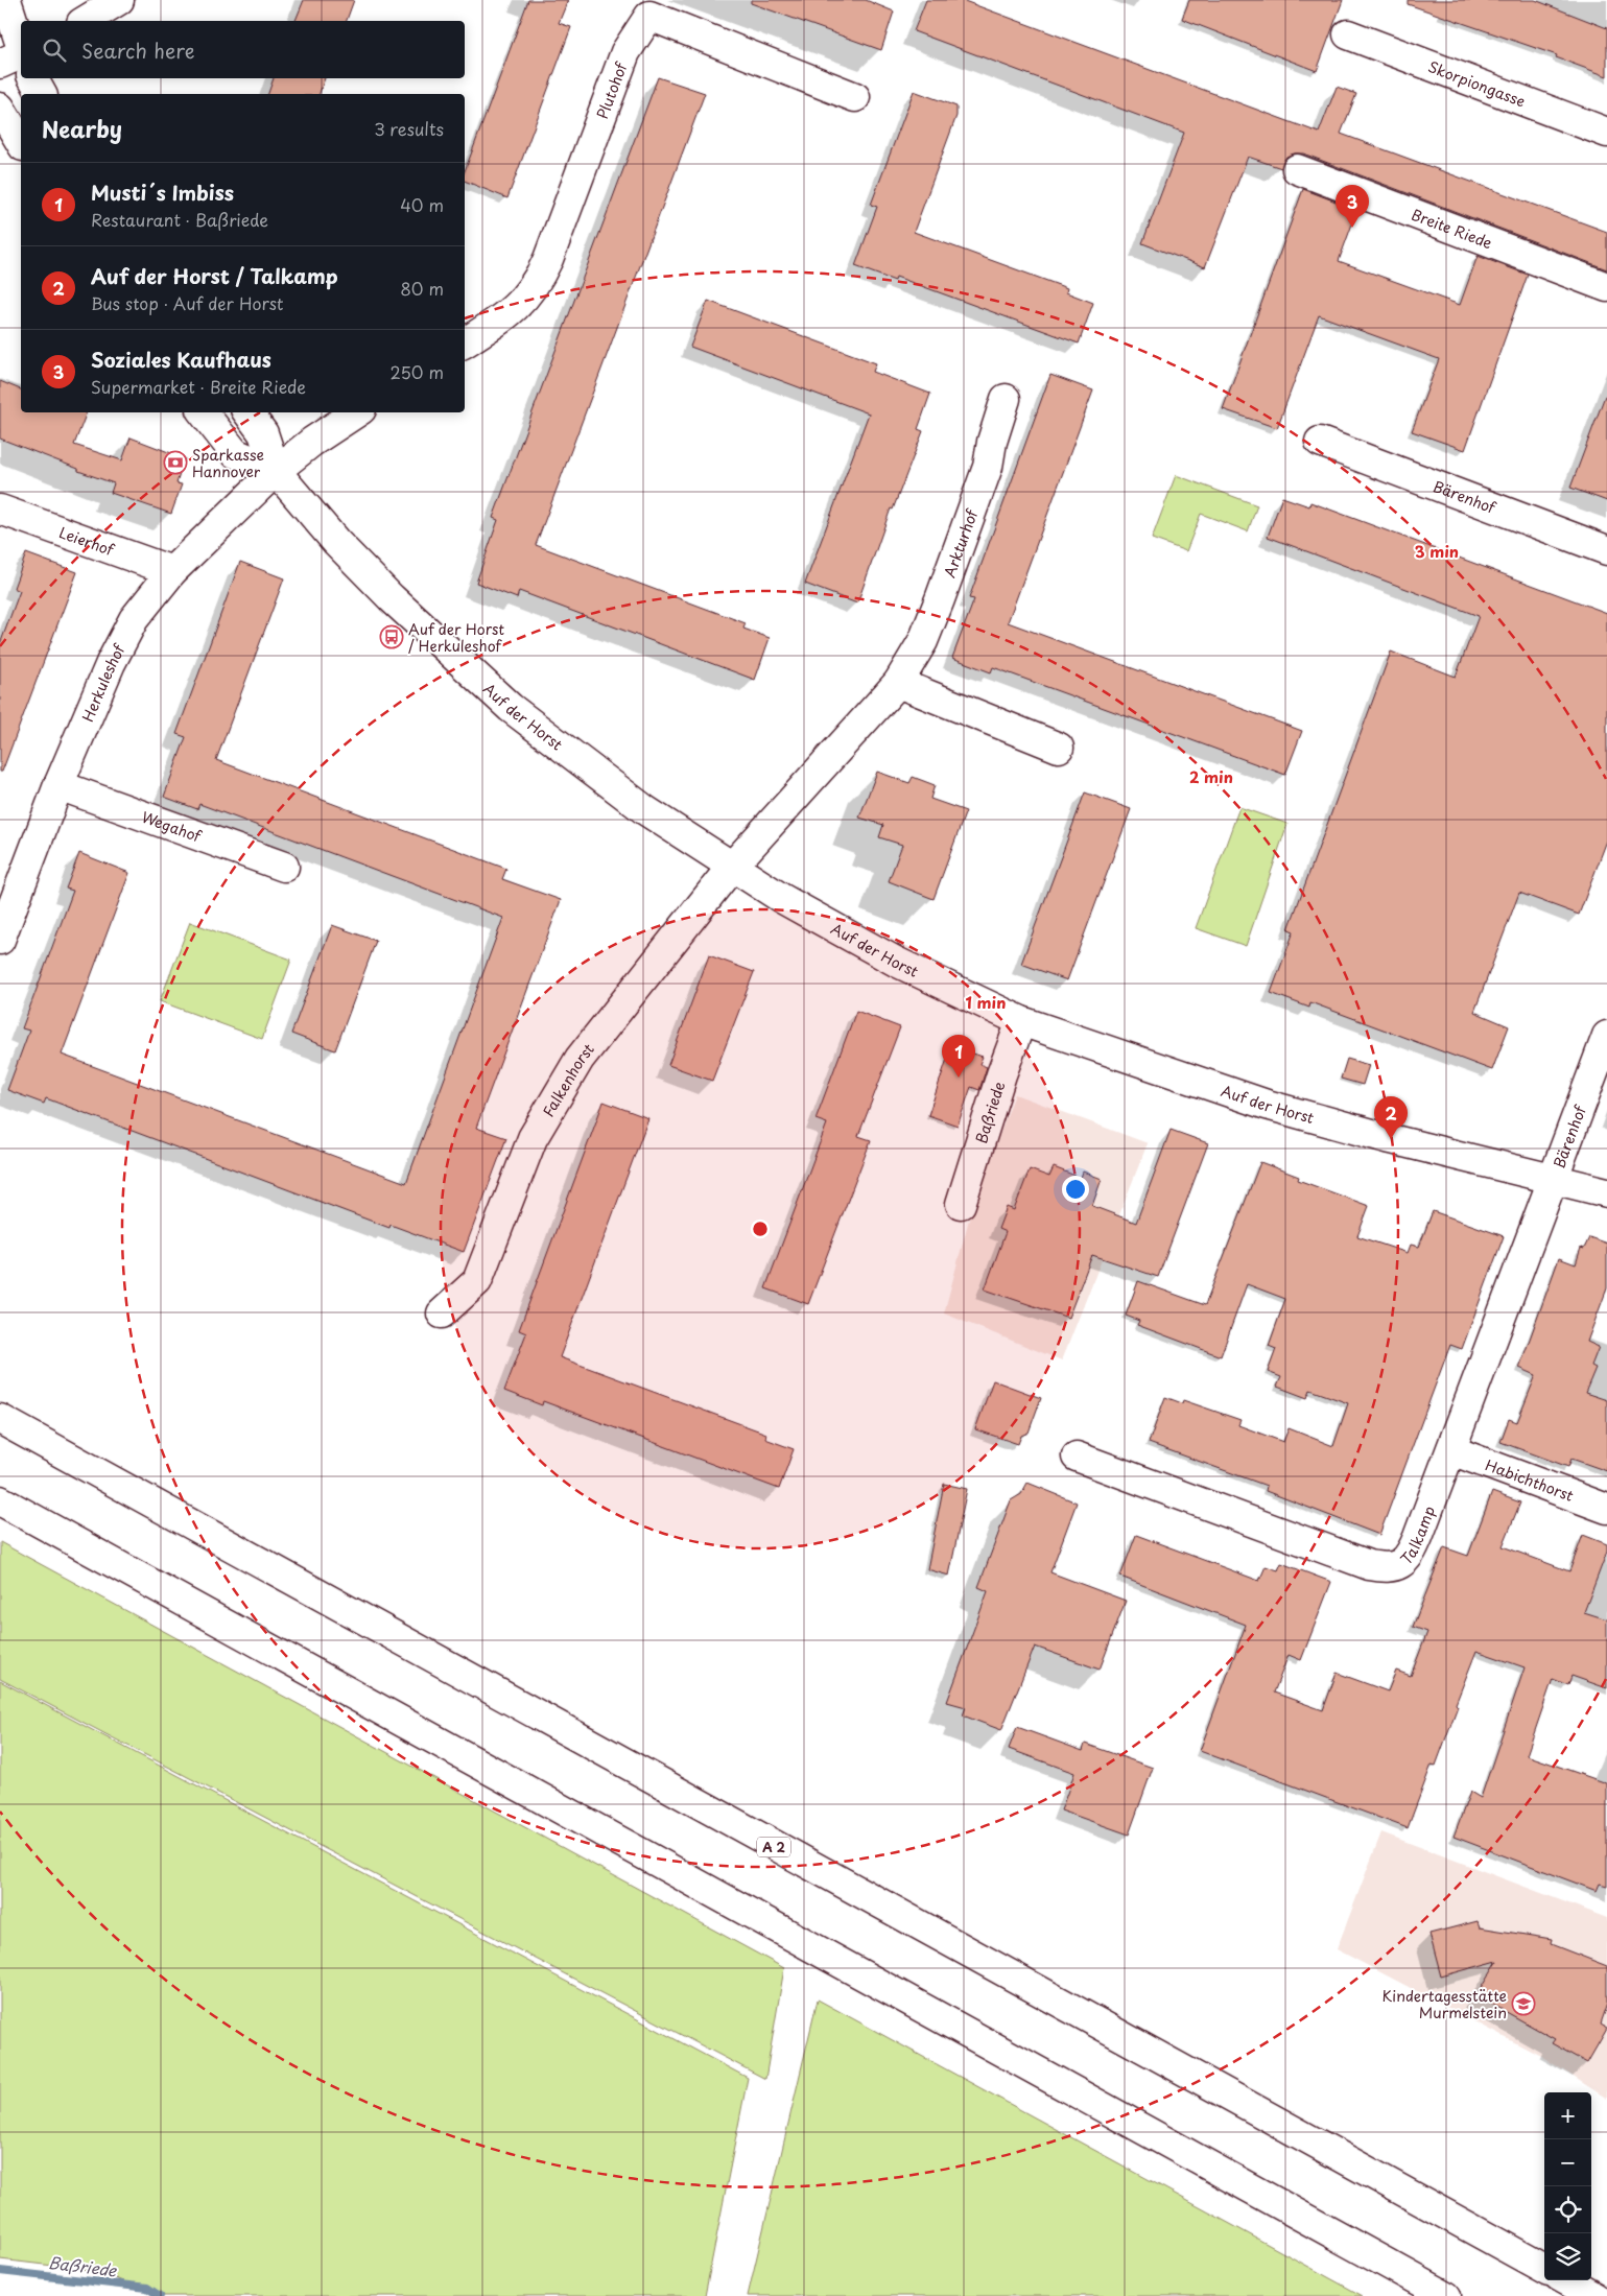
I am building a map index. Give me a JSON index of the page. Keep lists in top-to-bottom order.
{
  "streets": {
    "main road": [
      "Skorpiongasse",
      "Plutohof",
      "Breite Riede",
      "Bärenhof",
      "Leierhof",
      "Arkturhof",
      "Herkuleshof",
      "Auf der Horst",
      "Wegahof",
      "Falkenhorst",
      "Baßriede",
      "Habichthorst",
      "Talkamp",
      "A 2"
    ]
  },
  "crossings": [
    ["Bärenhof", "Auf der Horst"],
    ["Bärenhof", "Talkamp"],
    ["Leierhof", "Herkuleshof"],
    ["Arkturhof", "Auf der Horst"],
    ["Arkturhof", "Falkenhorst"],
    ["Herkuleshof", "Auf der Horst"],
    ["Herkuleshof", "Wegahof"],
    ["Auf der Horst", "Falkenhorst"],
    ["Auf der Horst", "Baßriede"],
    ["Auf der Horst", "Talkamp"],
    ["Habichthorst", "Talkamp"]
  ],
  "water": ["Baßriede"],
  "places": {
    "bank": ["Sparkasse Hannover"],
    "bus stop": ["Auf der Horst / Herkuleshof"],
    "school or university": ["Kindertagesstätte Murmelstein"]
  },
  "page": {
    "search": "Search here",
    "heading": ["Nearby", "3 results"],
    "list": [
      {
        "mark": "1",
        "name": "Musti´s Imbiss",
        "note": "Restaurant · Baßriede",
        "value": "40 m"
      },
      {
        "mark": "2",
        "name": "Auf der Horst / Talkamp",
        "note": "Bus stop · Auf der Horst",
        "value": "80 m"
      },
      {
        "mark": "3",
        "name": "Soziales Kaufhaus",
        "note": "Supermarket · Breite Riede",
        "value": "250 m"
      }
    ],
    "pins": ["3", "1", "2"],
    "map_buttons": ["+", "−"]
  },
  "rings": ["3 min", "2 min", "1 min"]
}
